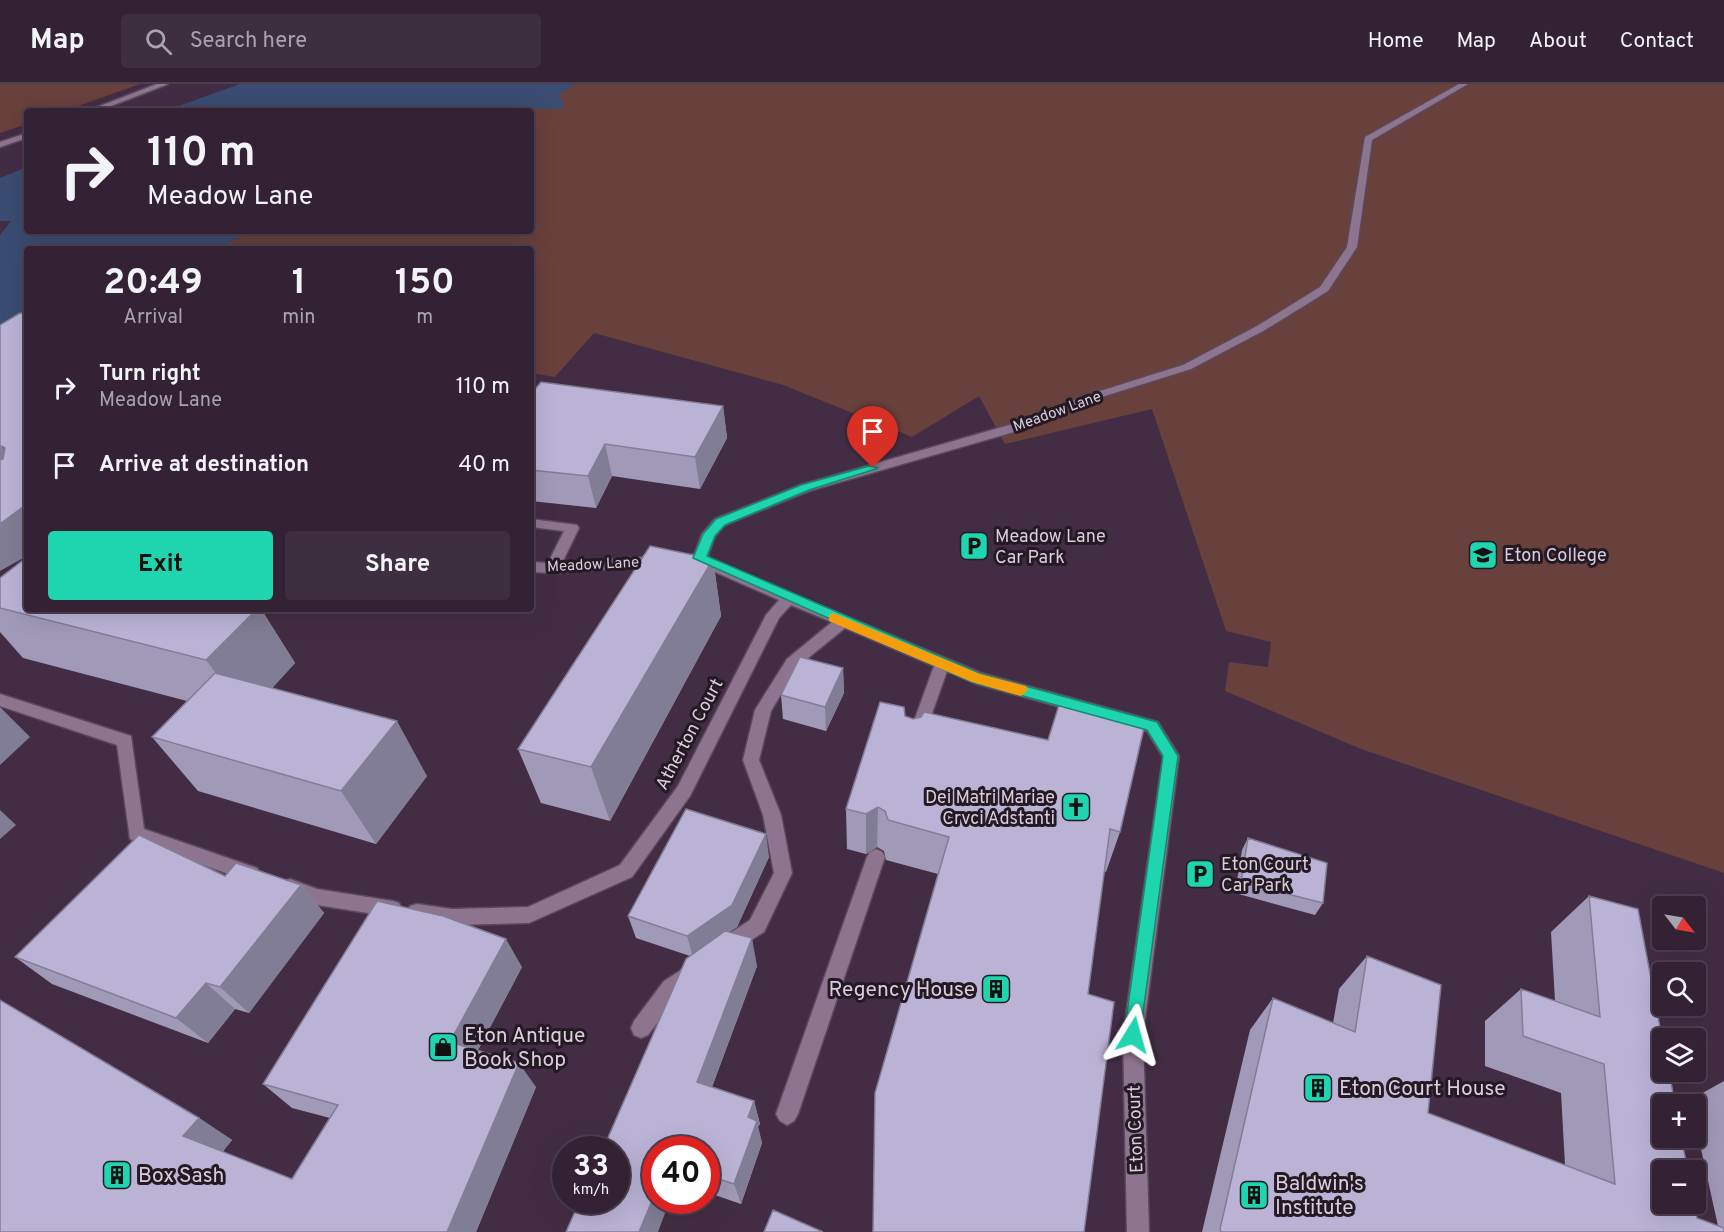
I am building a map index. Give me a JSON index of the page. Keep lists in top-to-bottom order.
{
  "streets": {
    "street": ["Meadow Lane", "Atherton Court", "Eton Court"]
  },
  "crossings": [
    ["Meadow Lane", "Eton Court"],
    ["Atherton Court", "Eton Court"]
  ],
  "places": {
    "parking": ["Meadow Lane Car Park", "Eton Court Car Park"],
    "school or university": ["Eton College"],
    "church": ["Dei Matri Mariae Crvci Adstanti"],
    "building": [
      "Regency House",
      "Eton Court House",
      "Box Sash",
      "Baldwin's Institute"
    ],
    "shop": ["Eton Antique Book Shop"]
  },
  "north": "bottom right",
  "page": {
    "header": "Map",
    "search": "Search here",
    "nav": [
      "Home",
      "Map",
      "About",
      "Contact"
    ],
    "turn": ["110 m", "Meadow Lane"],
    "eta": [
      "20:49",
      "Arrival",
      "1",
      "min",
      "150",
      "m"
    ],
    "list": [
      {
        "name": "Turn right",
        "note": "Meadow Lane",
        "value": "110 m"
      },
      {
        "name": "Arrive at destination",
        "value": "40 m"
      }
    ],
    "buttons": ["Exit", "Share"],
    "map_buttons": ["+", "−"],
    "speed": "33 km/h",
    "limit": "40"
  }
}
